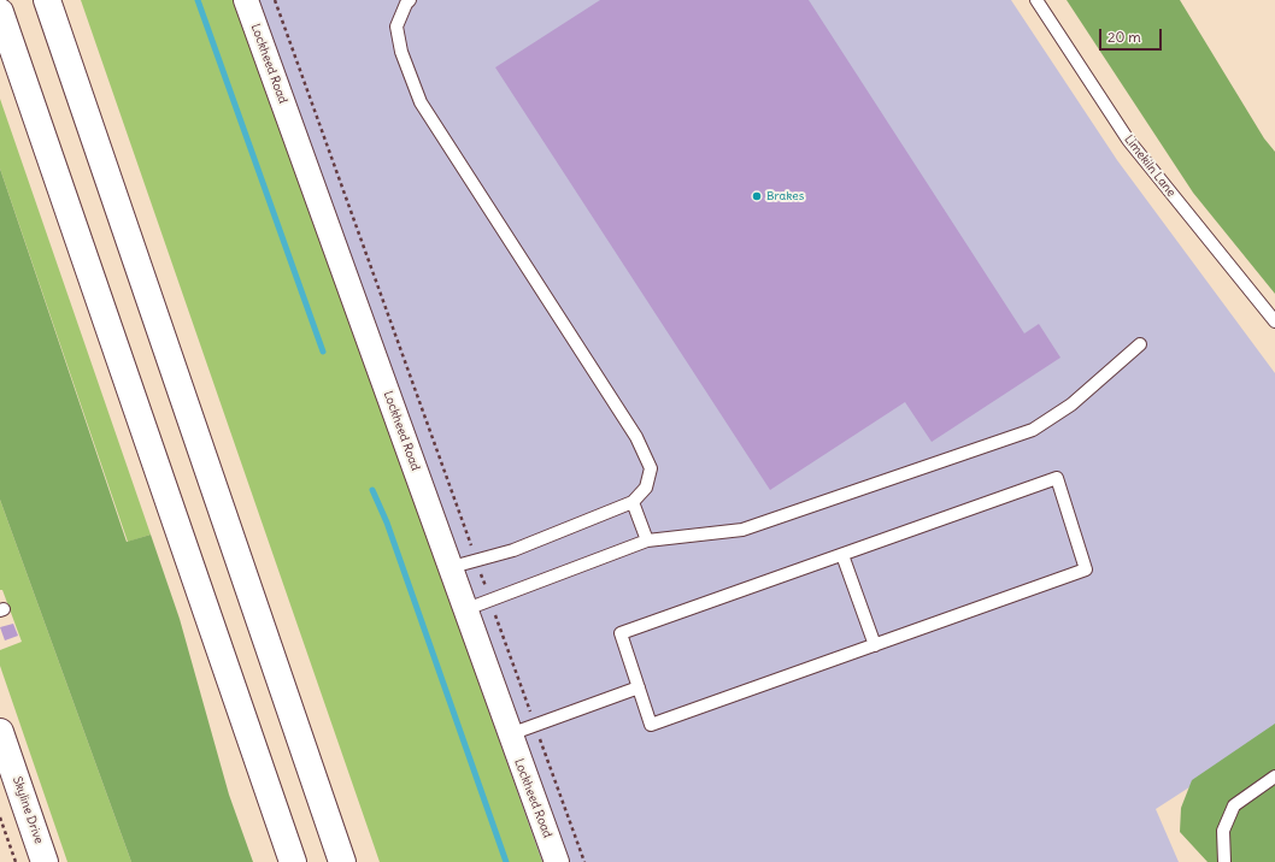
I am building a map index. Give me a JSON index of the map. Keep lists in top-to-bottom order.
{
  "streets": {
    "main road": ["Skyline Drive"],
    "street": ["Lockheed Road"],
    "lane": ["Limekiln Lane"]
  },
  "places": ["Brakes"],
  "scale_bar": "20 m"
}
